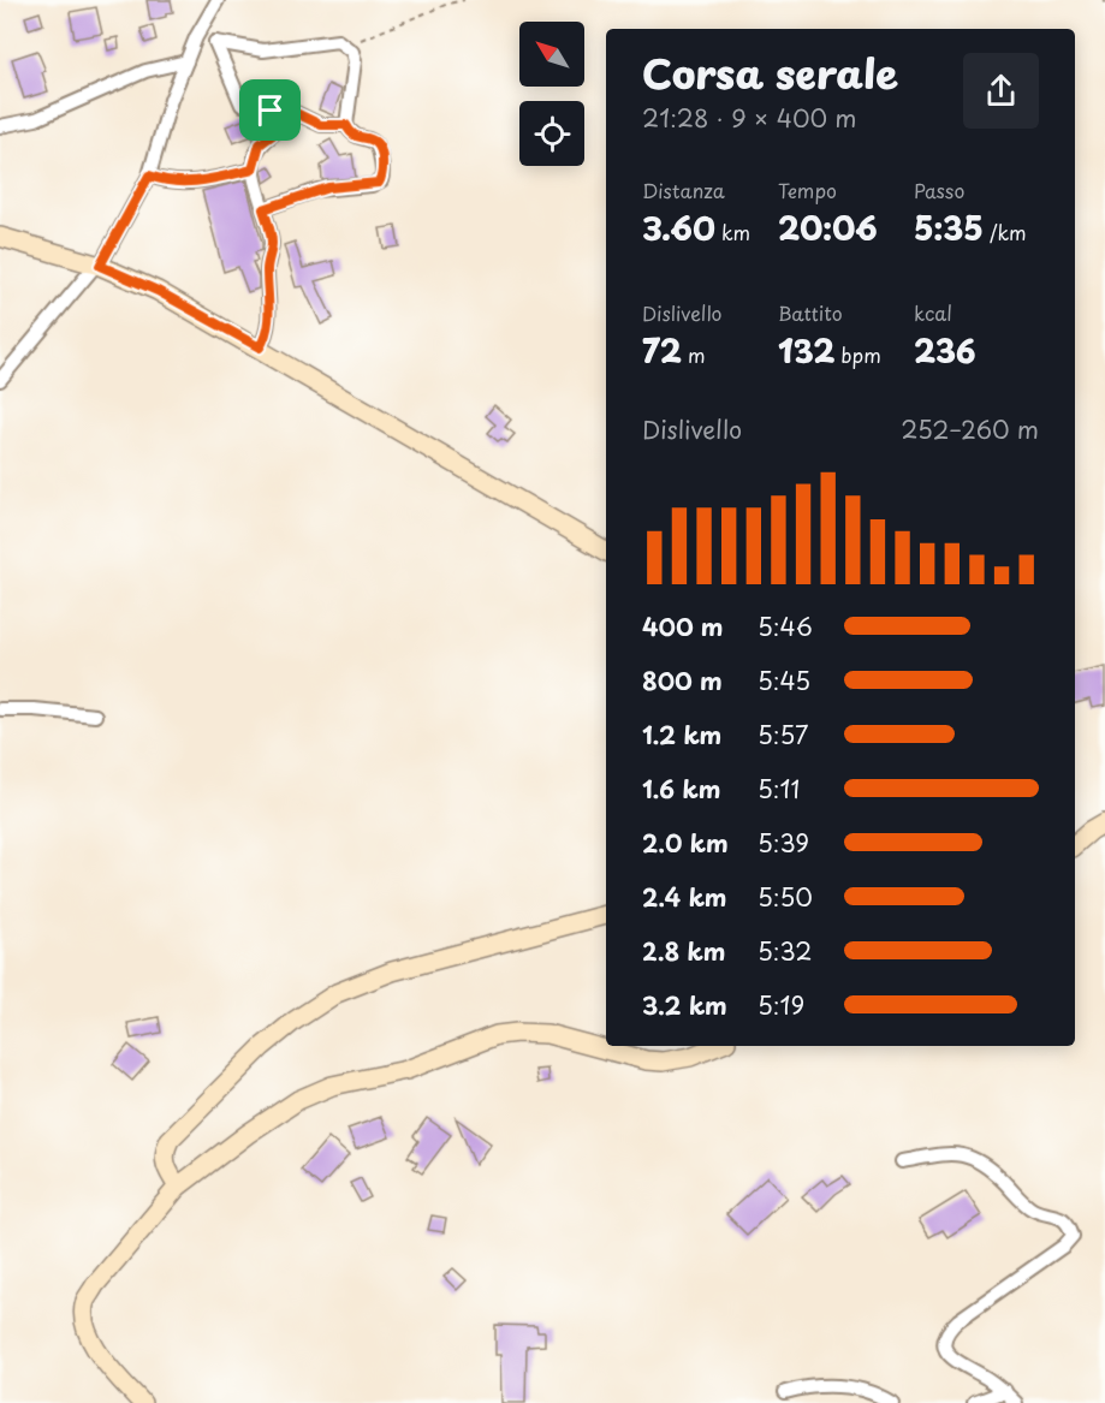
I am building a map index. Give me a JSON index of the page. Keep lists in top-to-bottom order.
{
  "north": "top left",
  "page": {
    "heading": ["Corsa serale", "21:28 · 9 × 400 m"],
    "stats": [
      ["Distanza", "3.60 km"],
      ["Tempo", "20:06"],
      ["Passo", "5:35 /km"],
      ["Dislivello", "72 m"],
      ["Battito", "132 bpm"],
      ["kcal", "236"]
    ],
    "chart": ["Dislivello", "252–260 m"],
    "list": [
      {
        "name": "400 m",
        "note": "5:46"
      },
      {
        "name": "800 m",
        "note": "5:45"
      },
      {
        "name": "1.2 km",
        "note": "5:57"
      },
      {
        "name": "1.6 km",
        "note": "5:11"
      },
      {
        "name": "2.0 km",
        "note": "5:39"
      },
      {
        "name": "2.4 km",
        "note": "5:50"
      },
      {
        "name": "2.8 km",
        "note": "5:32"
      },
      {
        "name": "3.2 km",
        "note": "5:19"
      }
    ]
  }
}
